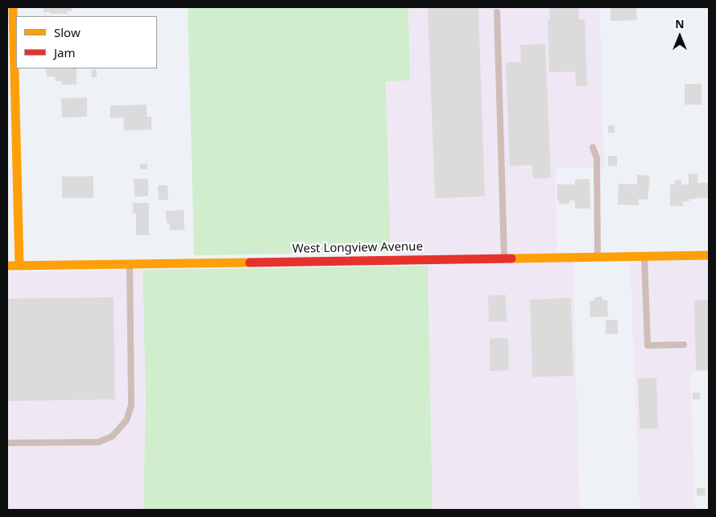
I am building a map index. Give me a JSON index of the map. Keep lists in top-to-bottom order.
{
  "streets": {
    "street": ["West Longview Avenue"]
  },
  "legend": ["Slow", "Jam"],
  "north": "top"
}
